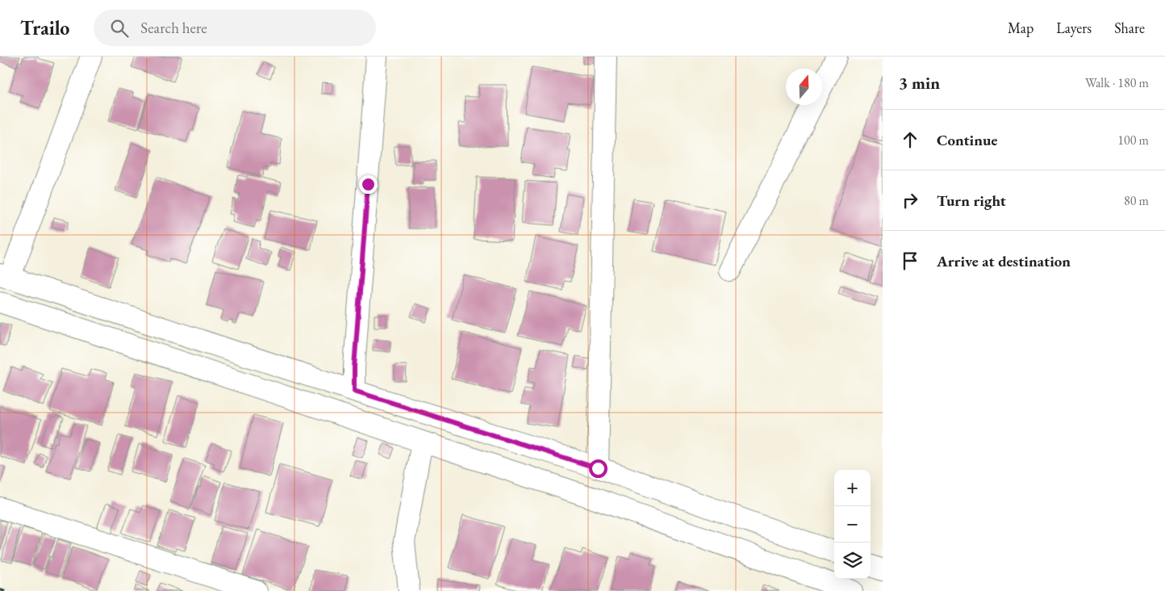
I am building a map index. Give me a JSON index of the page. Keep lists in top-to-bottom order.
{
  "north": "top",
  "page": {
    "header": "Trailo",
    "search": "Search here",
    "nav": ["Map", "Layers", "Share"],
    "heading": ["3 min", "Walk · 180 m"],
    "list": [
      ["Continue", "100 m"],
      ["Turn right", "80 m"],
      "Arrive at destination"
    ],
    "map_buttons": ["+", "−"]
  }
}
